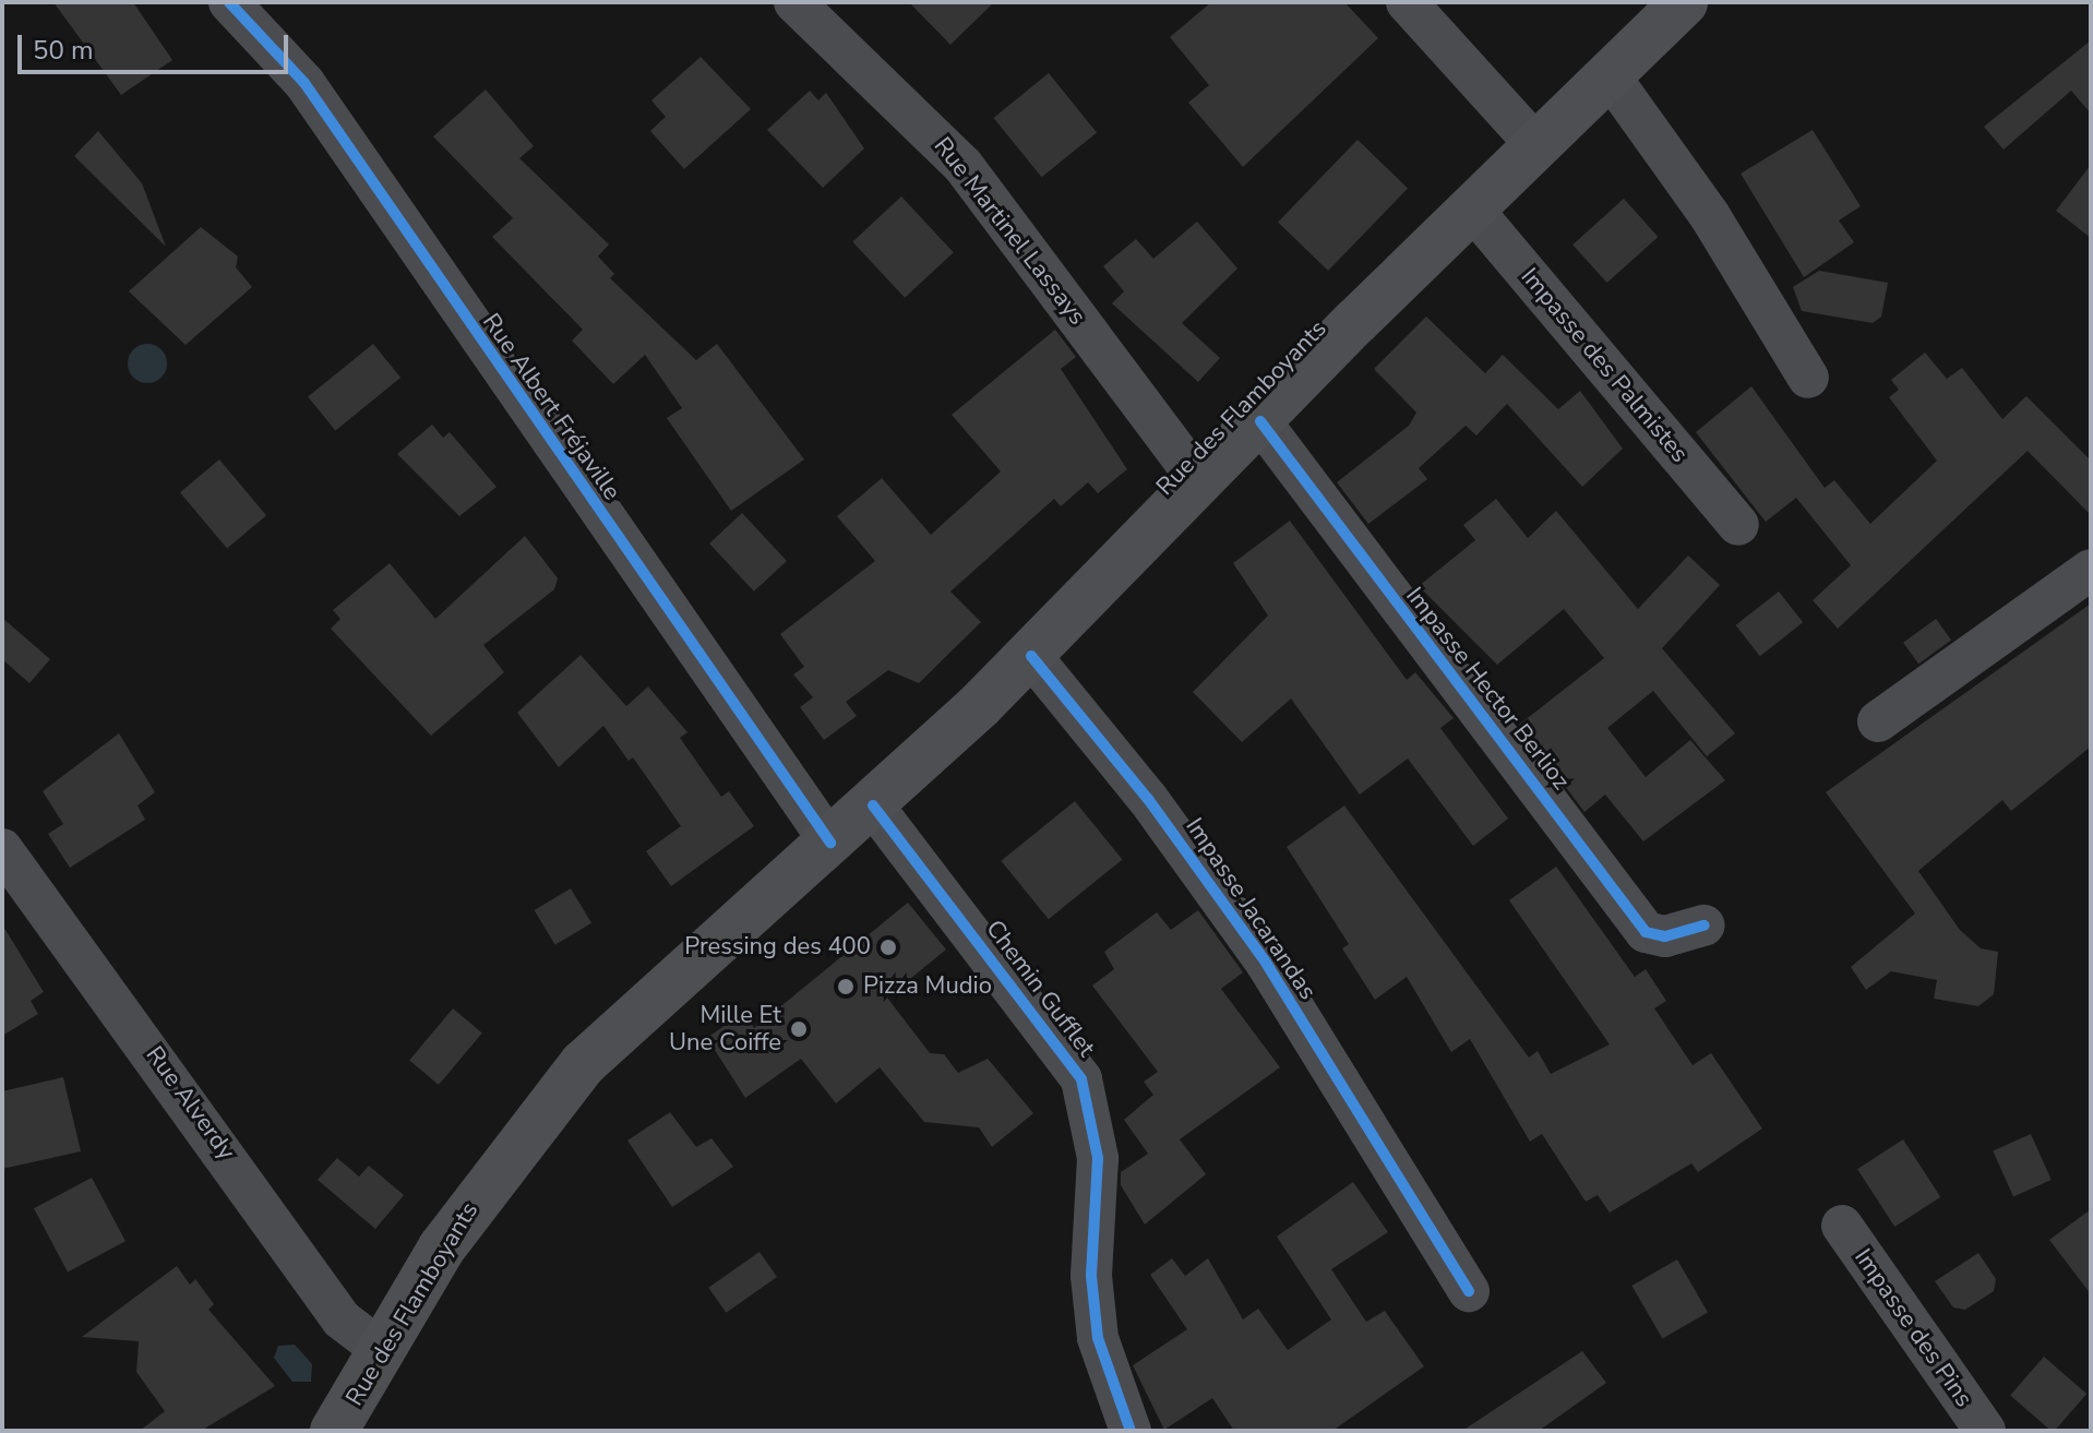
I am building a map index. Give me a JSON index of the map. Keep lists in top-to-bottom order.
{
  "streets": {
    "main road": ["Rue des Flamboyants"],
    "street": [
      "Rue Martinel Lassays",
      "Impasse des Palmistes",
      "Rue Albert Fréjaville",
      "Impasse Hector Berlioz",
      "Impasse Jacarandas",
      "Chemin Gufflet",
      "Rue Alverdy",
      "Impasse des Pins"
    ]
  },
  "crossings": [
    ["Rue Martinel Lassays", "Rue des Flamboyants"],
    ["Impasse des Palmistes", "Rue des Flamboyants"],
    ["Rue Albert Fréjaville", "Rue des Flamboyants"],
    ["Rue des Flamboyants", "Impasse Hector Berlioz"],
    ["Rue des Flamboyants", "Impasse Jacarandas"],
    ["Rue des Flamboyants", "Chemin Gufflet"],
    ["Rue des Flamboyants", "Rue Alverdy"]
  ],
  "places": ["Pressing des 400", "Pizza Mudio", "Mille Et Une Coiffe"],
  "scale_bar": "50 m"
}
